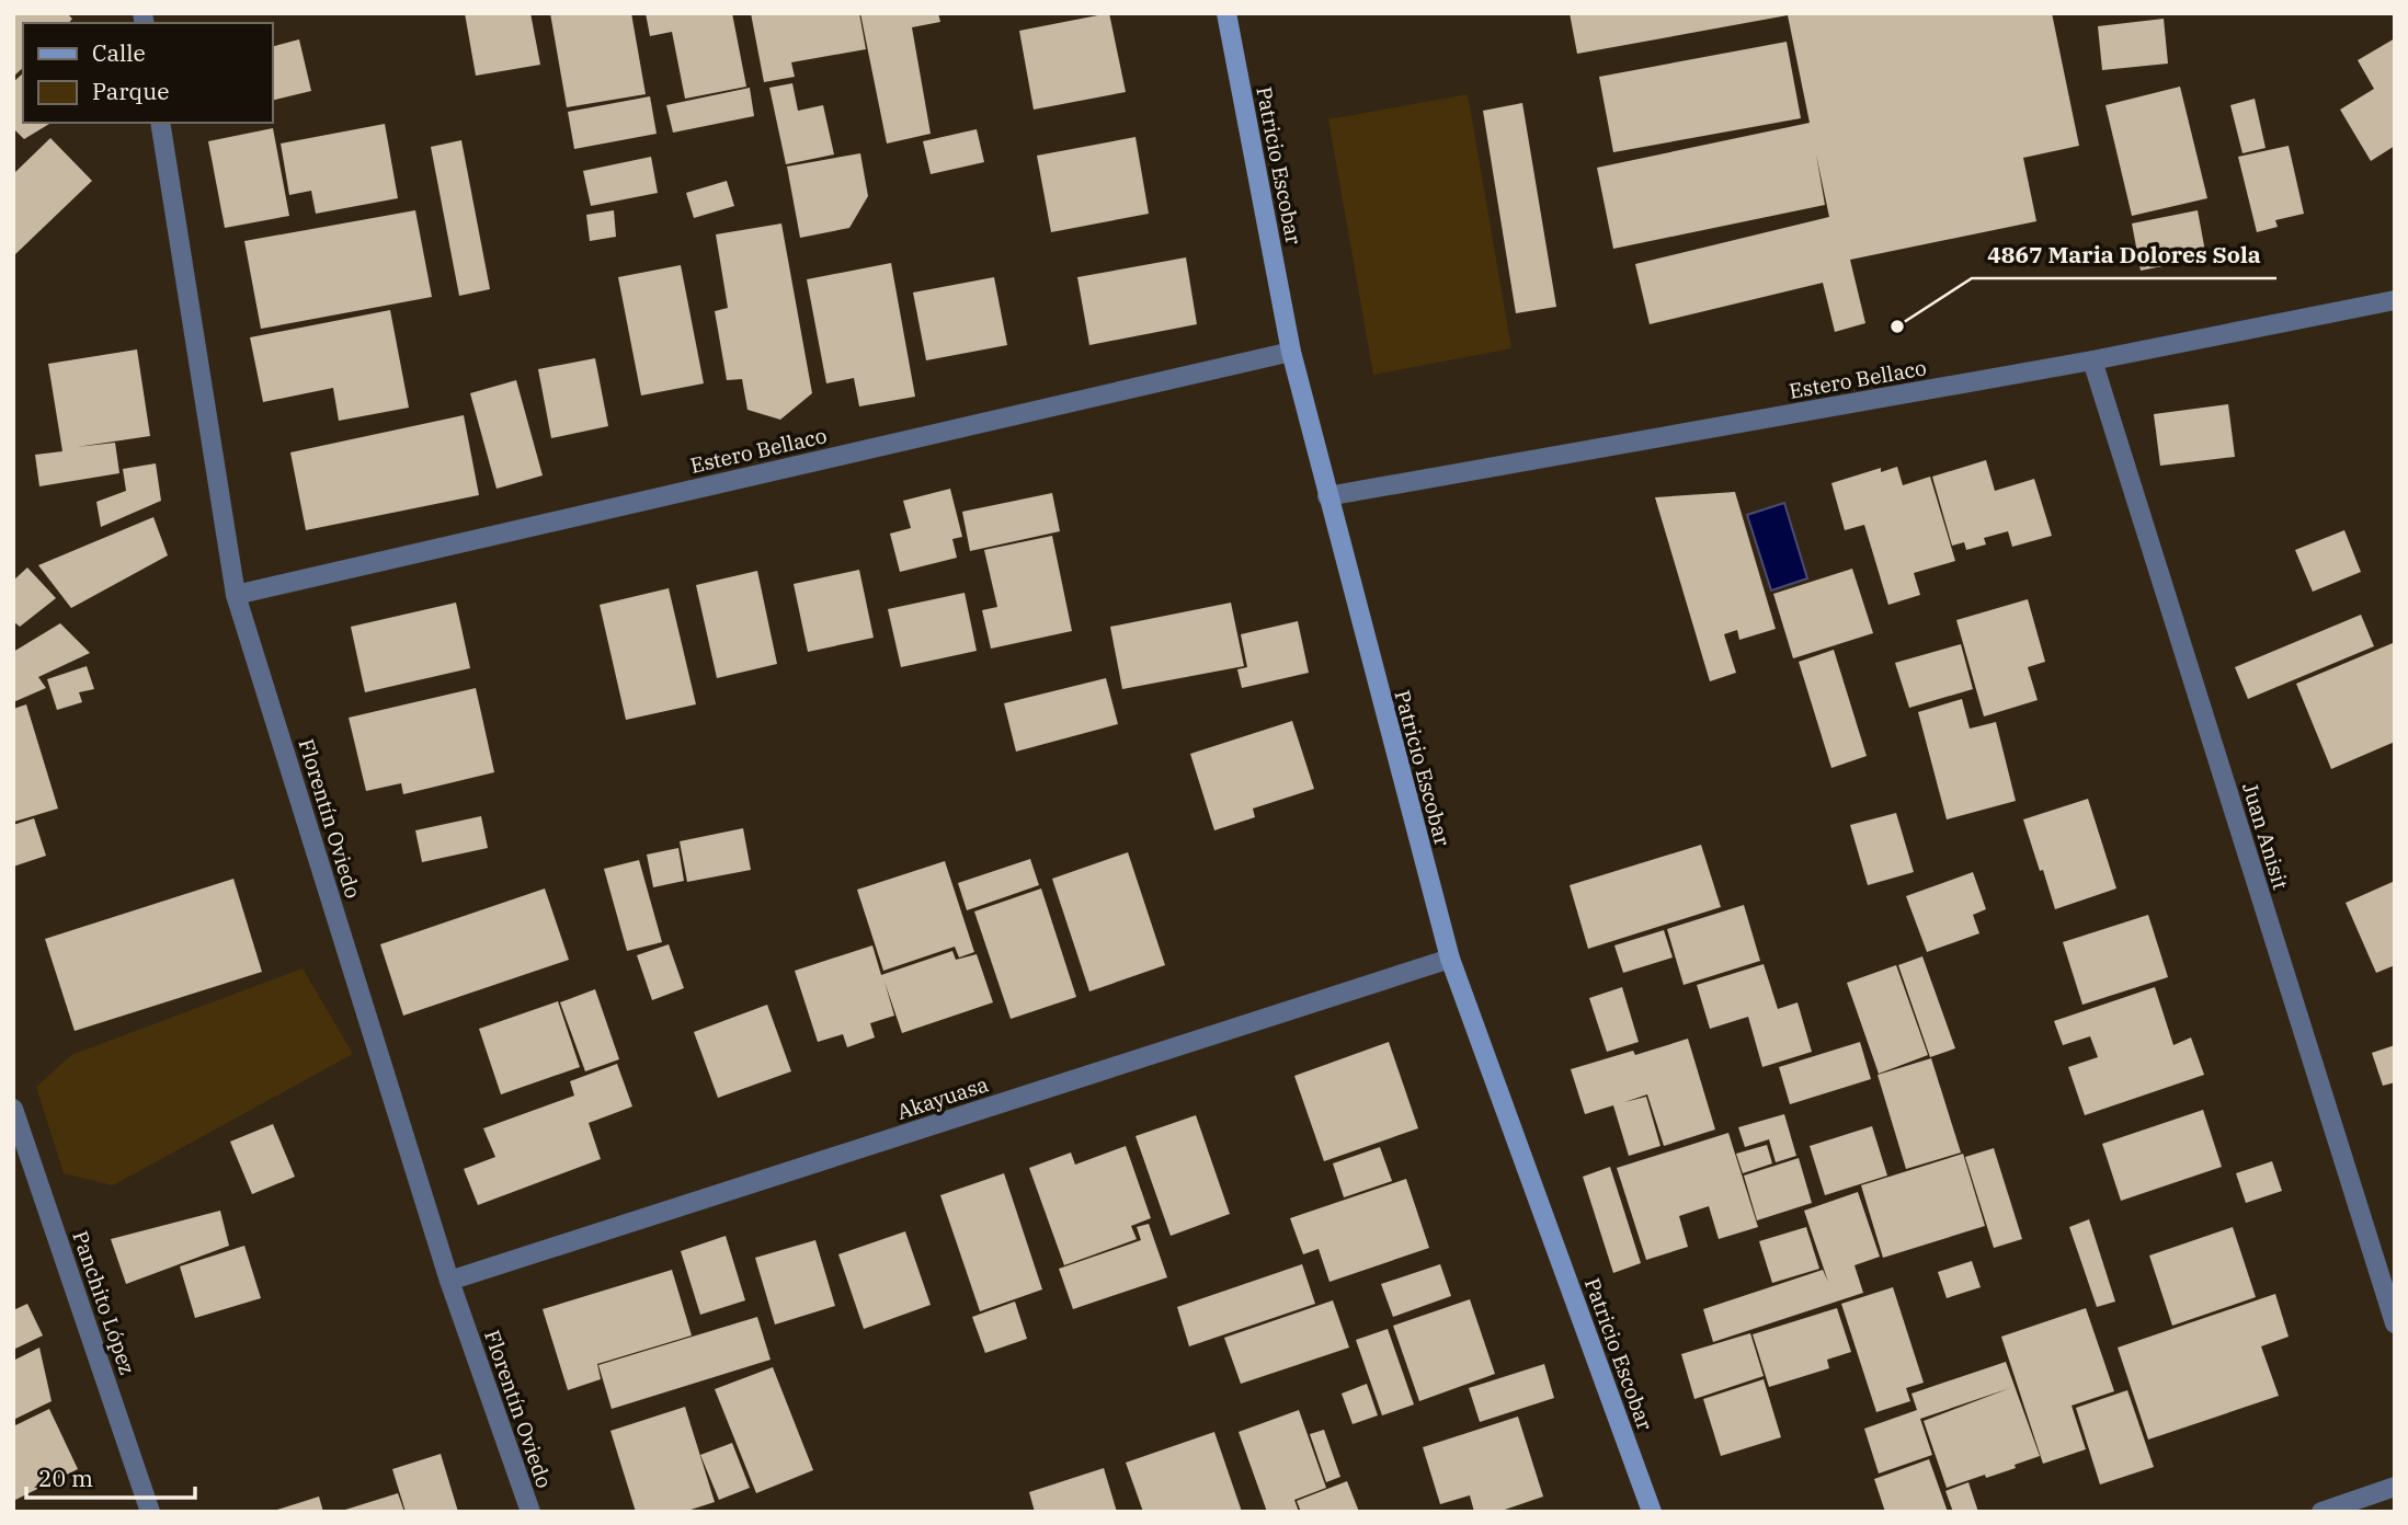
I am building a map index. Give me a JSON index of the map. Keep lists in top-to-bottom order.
{
  "streets": {
    "street": [
      "Patricio Escobar",
      "Estero Bellaco",
      "Florentín Oviedo",
      "Juan Anisit",
      "Akayuasa",
      "Panchito López"
    ]
  },
  "crossings": [
    ["Patricio Escobar", "Estero Bellaco"],
    ["Patricio Escobar", "Akayuasa"],
    ["Estero Bellaco", "Florentín Oviedo"],
    ["Estero Bellaco", "Juan Anisit"],
    ["Florentín Oviedo", "Akayuasa"]
  ],
  "places": ["4867 Maria Dolores Sola"],
  "legend": ["Calle", "Parque"],
  "scale_bar": "20 m"
}
